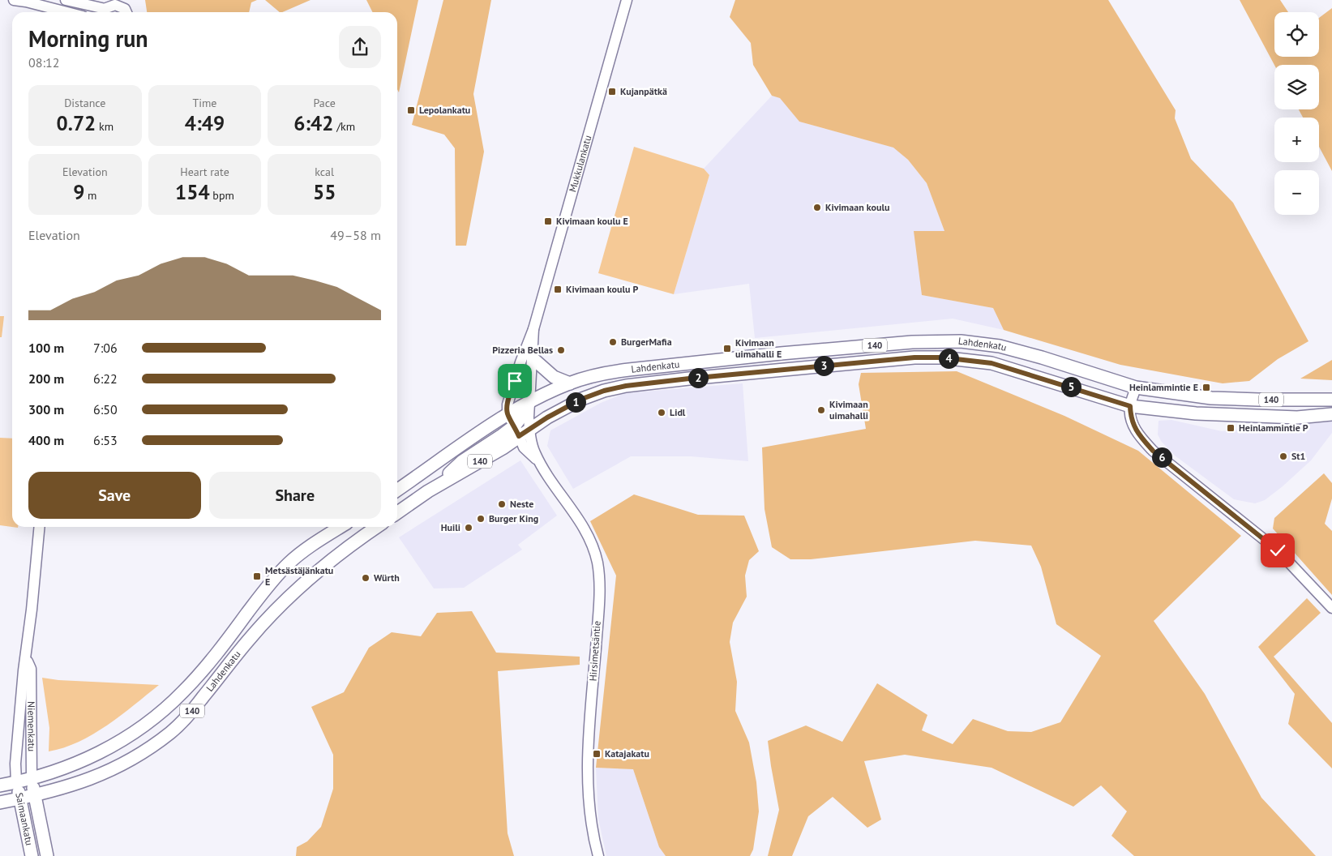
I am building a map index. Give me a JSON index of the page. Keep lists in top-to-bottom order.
{
  "streets": {
    "main road": [
      "140",
      "Lahdenkatu",
      "Niemenkatu",
      "Saimaankatu"
    ],
    "street": ["Mukkulankatu", "Hirsimetsäntie"]
  },
  "crossings": [
    ["Mukkulankatu", "Lahdenkatu"],
    ["Mukkulankatu", "Hirsimetsäntie"],
    ["Lahdenkatu", "Hirsimetsäntie"],
    ["Lahdenkatu", "Niemenkatu"],
    ["Lahdenkatu", "Saimaankatu"],
    ["Niemenkatu", "Saimaankatu"]
  ],
  "places": {
    "transit": [
      "Kujanpätkä",
      "Lepolankatu",
      "Kivimaan koulu E",
      "Kivimaan koulu P",
      "Kivimaan uimahalli E",
      "Heinlammintie E",
      "Heinlammintie P",
      "Metsästäjänkatu E",
      "Katajakatu"
    ],
    "other": [
      "Kivimaan koulu",
      "BurgerMafia",
      "Pizzeria Bellas",
      "Kivimaan uimahalli",
      "Lidl",
      "St1",
      "Neste",
      "Burger King",
      "Huili",
      "Würth"
    ]
  },
  "page": {
    "map_buttons": ["+", "−"],
    "heading": ["Morning run", "08:12"],
    "stats": [
      ["Distance", "0.72 km"],
      ["Time", "4:49"],
      ["Pace", "6:42 /km"],
      ["Elevation", "9 m"],
      ["Heart rate", "154 bpm"],
      ["kcal", "55"]
    ],
    "chart": ["Elevation", "49–58 m"],
    "list": [
      {
        "name": "100 m",
        "note": "7:06"
      },
      {
        "name": "200 m",
        "note": "6:22"
      },
      {
        "name": "300 m",
        "note": "6:50"
      },
      {
        "name": "400 m",
        "note": "6:53"
      }
    ],
    "pins": [
      "4",
      "3",
      "2",
      "5",
      "1",
      "6"
    ],
    "buttons": ["Save", "Share"]
  }
}
